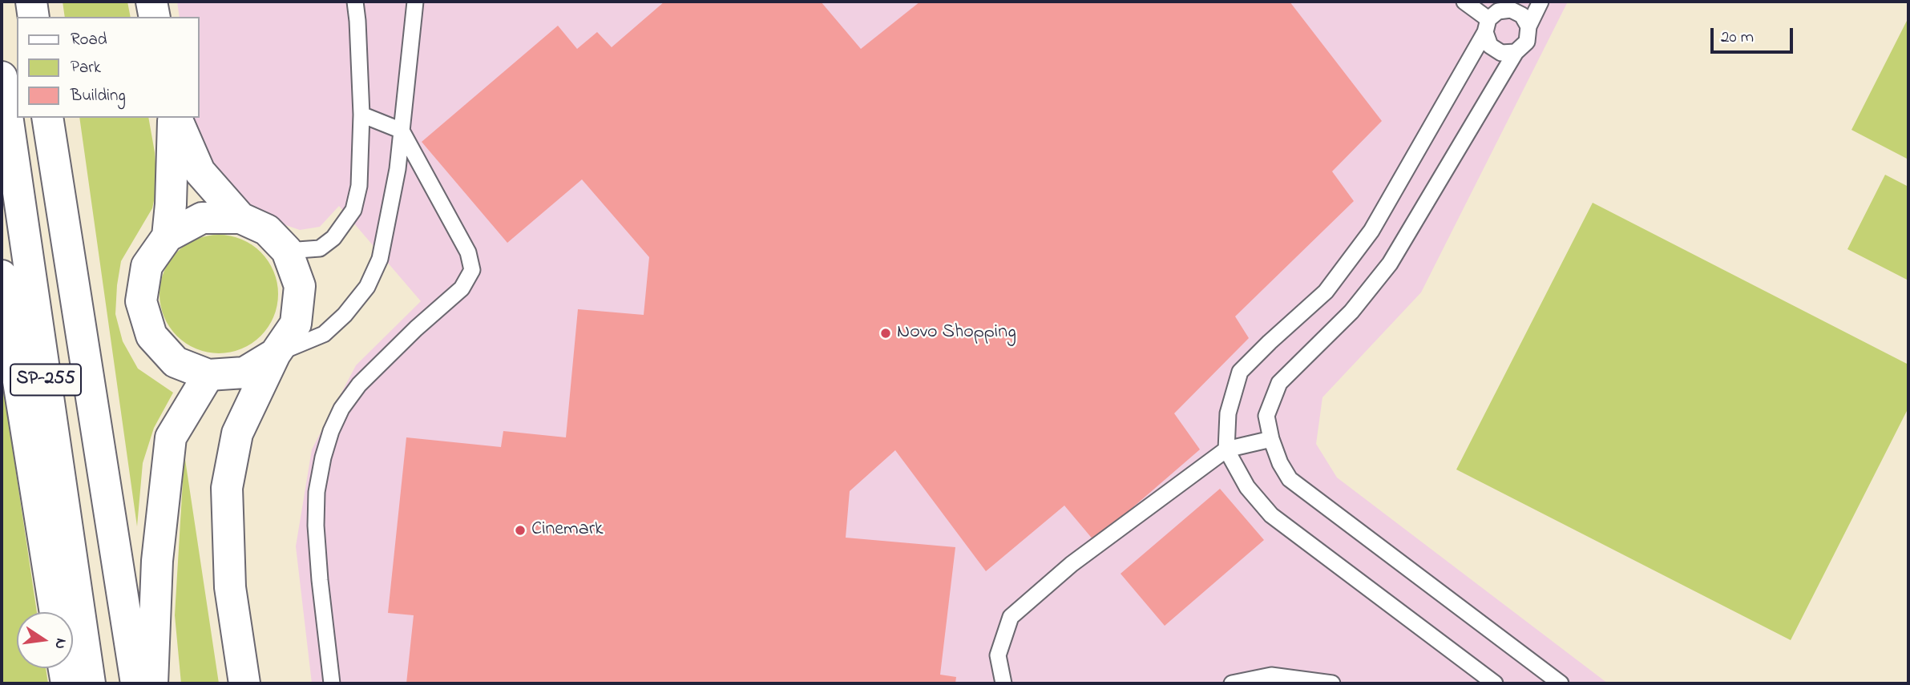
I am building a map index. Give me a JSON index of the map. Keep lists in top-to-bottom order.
{
  "streets": {
    "main road": ["SP-255"]
  },
  "places": ["Novo Shopping", "Cinemark"],
  "legend": ["Road", "Park", "Building"],
  "scale_bar": "20 m",
  "north": "right"
}
